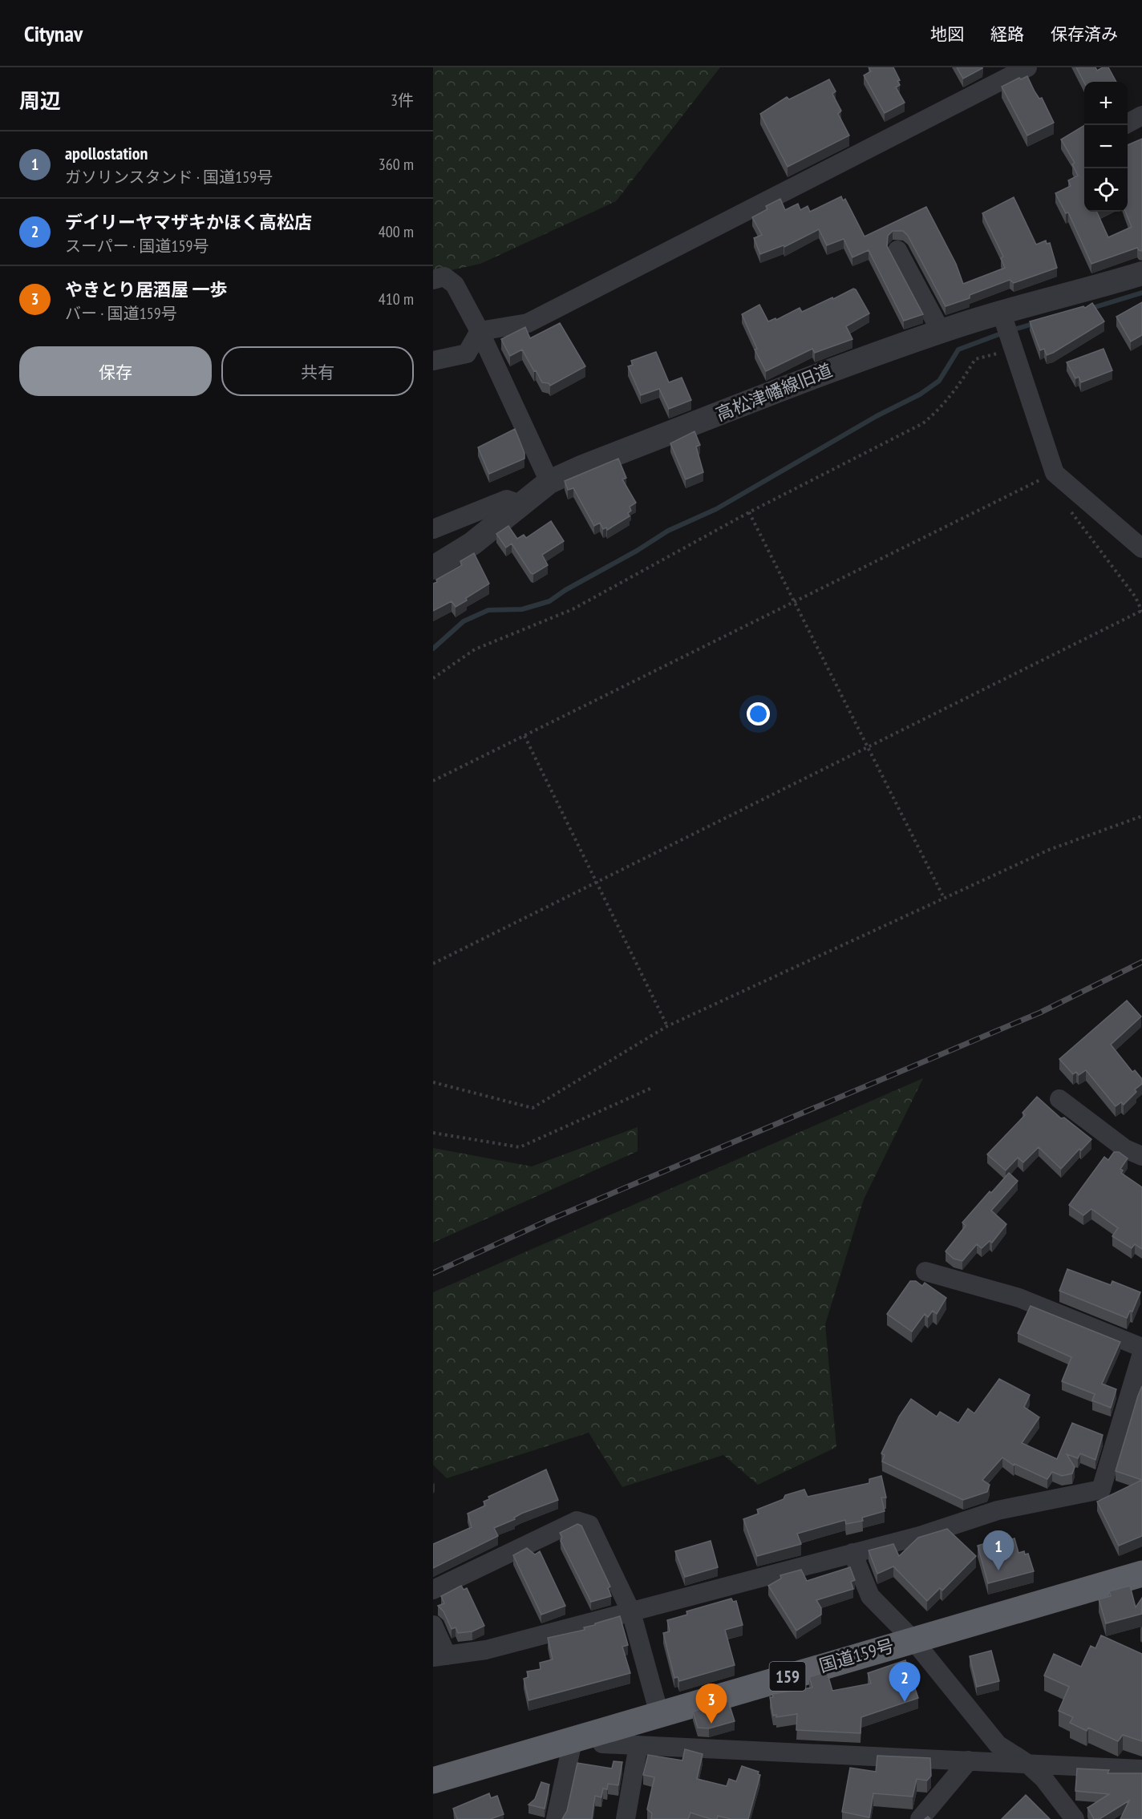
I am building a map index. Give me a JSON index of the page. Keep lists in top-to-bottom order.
{
  "streets": {
    "highway": ["国道159号", "159"],
    "street": ["高松津幡線旧道"]
  },
  "page": {
    "header": "Citynav",
    "nav": ["地図", "経路", "保存済み"],
    "heading": ["周辺", "3件"],
    "map_buttons": ["+", "−"],
    "list": [
      {
        "mark": "1",
        "name": "apollostation",
        "note": "ガソリンスタンド · 国道159号",
        "value": "360 m"
      },
      {
        "mark": "2",
        "name": "デイリーヤマザキかほく高松店",
        "note": "スーパー · 国道159号",
        "value": "400 m"
      },
      {
        "mark": "3",
        "name": "やきとり居酒屋 一歩",
        "note": "バー · 国道159号",
        "value": "410 m"
      }
    ],
    "buttons": ["保存", "共有"],
    "pins": ["1", "2", "3"]
  }
}
